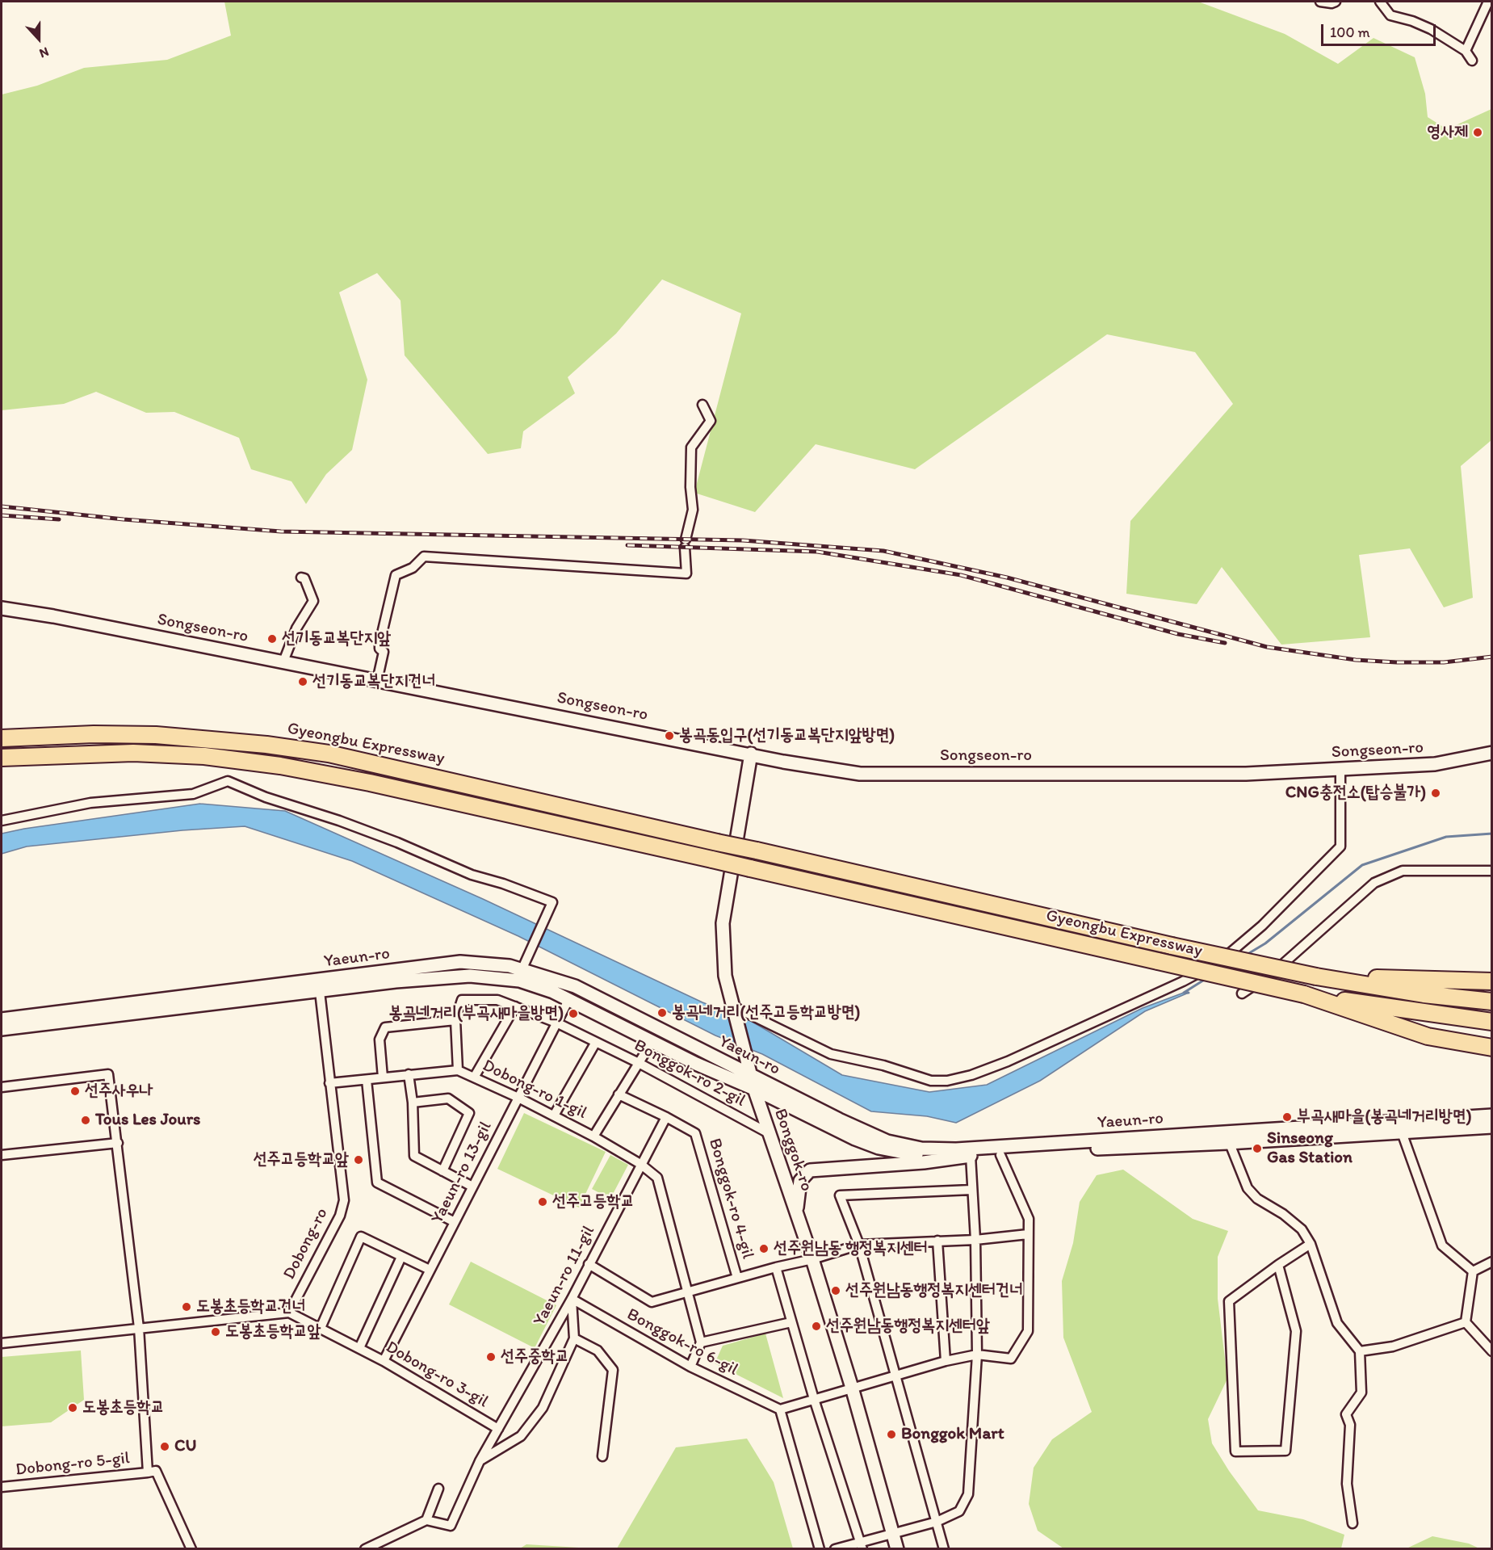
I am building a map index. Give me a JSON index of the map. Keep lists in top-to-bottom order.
{
  "streets": {
    "highway": ["Gyeongbu Expressway"],
    "main road": ["Songseon-ro", "Yaeun-ro", "Bonggok-ro"],
    "street": [
      "Bonggok-ro 2-gil",
      "Dobong-ro 1-gil",
      "Yaeun-ro 13-gil",
      "Bonggok-ro 4-gil",
      "Dobong-ro",
      "Yaeun-ro 11-gil",
      "Bonggok-ro 6-gil",
      "Dobong-ro 3-gil",
      "Dobong-ro 5-gil"
    ]
  },
  "crossings": [
    ["Songseon-ro", "Bonggok-ro"],
    ["Yaeun-ro", "Bonggok-ro"],
    ["Yaeun-ro", "Yaeun-ro 13-gil"],
    ["Yaeun-ro", "Dobong-ro"],
    ["Bonggok-ro 2-gil", "Dobong-ro 1-gil"],
    ["Bonggok-ro 2-gil", "Bonggok-ro"],
    ["Bonggok-ro 2-gil", "Yaeun-ro 13-gil"],
    ["Dobong-ro 1-gil", "Yaeun-ro 13-gil"],
    ["Dobong-ro 1-gil", "Dobong-ro"],
    ["Dobong-ro 1-gil", "Yaeun-ro 11-gil"],
    ["Bonggok-ro", "Bonggok-ro 4-gil"],
    ["Yaeun-ro 13-gil", "Dobong-ro 3-gil"],
    ["Bonggok-ro 4-gil", "Yaeun-ro 11-gil"],
    ["Dobong-ro", "Dobong-ro 3-gil"],
    ["Yaeun-ro 11-gil", "Bonggok-ro 6-gil"],
    ["Yaeun-ro 11-gil", "Dobong-ro 3-gil"]
  ],
  "places": [
    "영사제",
    "선기동교복단지앞",
    "선기동교복단지건너",
    "봉곡동입구(선기동교복단지앞방면)",
    "CNG충전소(탑승불가)",
    "봉곡네거리(선주고등학교방면)",
    "봉곡네거리(부곡새마을방면)",
    "선주사우나",
    "부곡새마을(봉곡네거리방면)",
    "Tous Les Jours",
    "Sinseong Gas Station",
    "선주고등학교앞",
    "선주고등학교",
    "선주원남동 행정복지센터",
    "선주원남동행정복지센터건너",
    "도봉초등학교건너",
    "선주원남동행정복지센터앞",
    "도봉초등학교앞",
    "선주중학교",
    "도봉초등학교",
    "Bonggok Mart",
    "CU"
  ],
  "scale_bar": "100 m",
  "north": "bottom"
}
